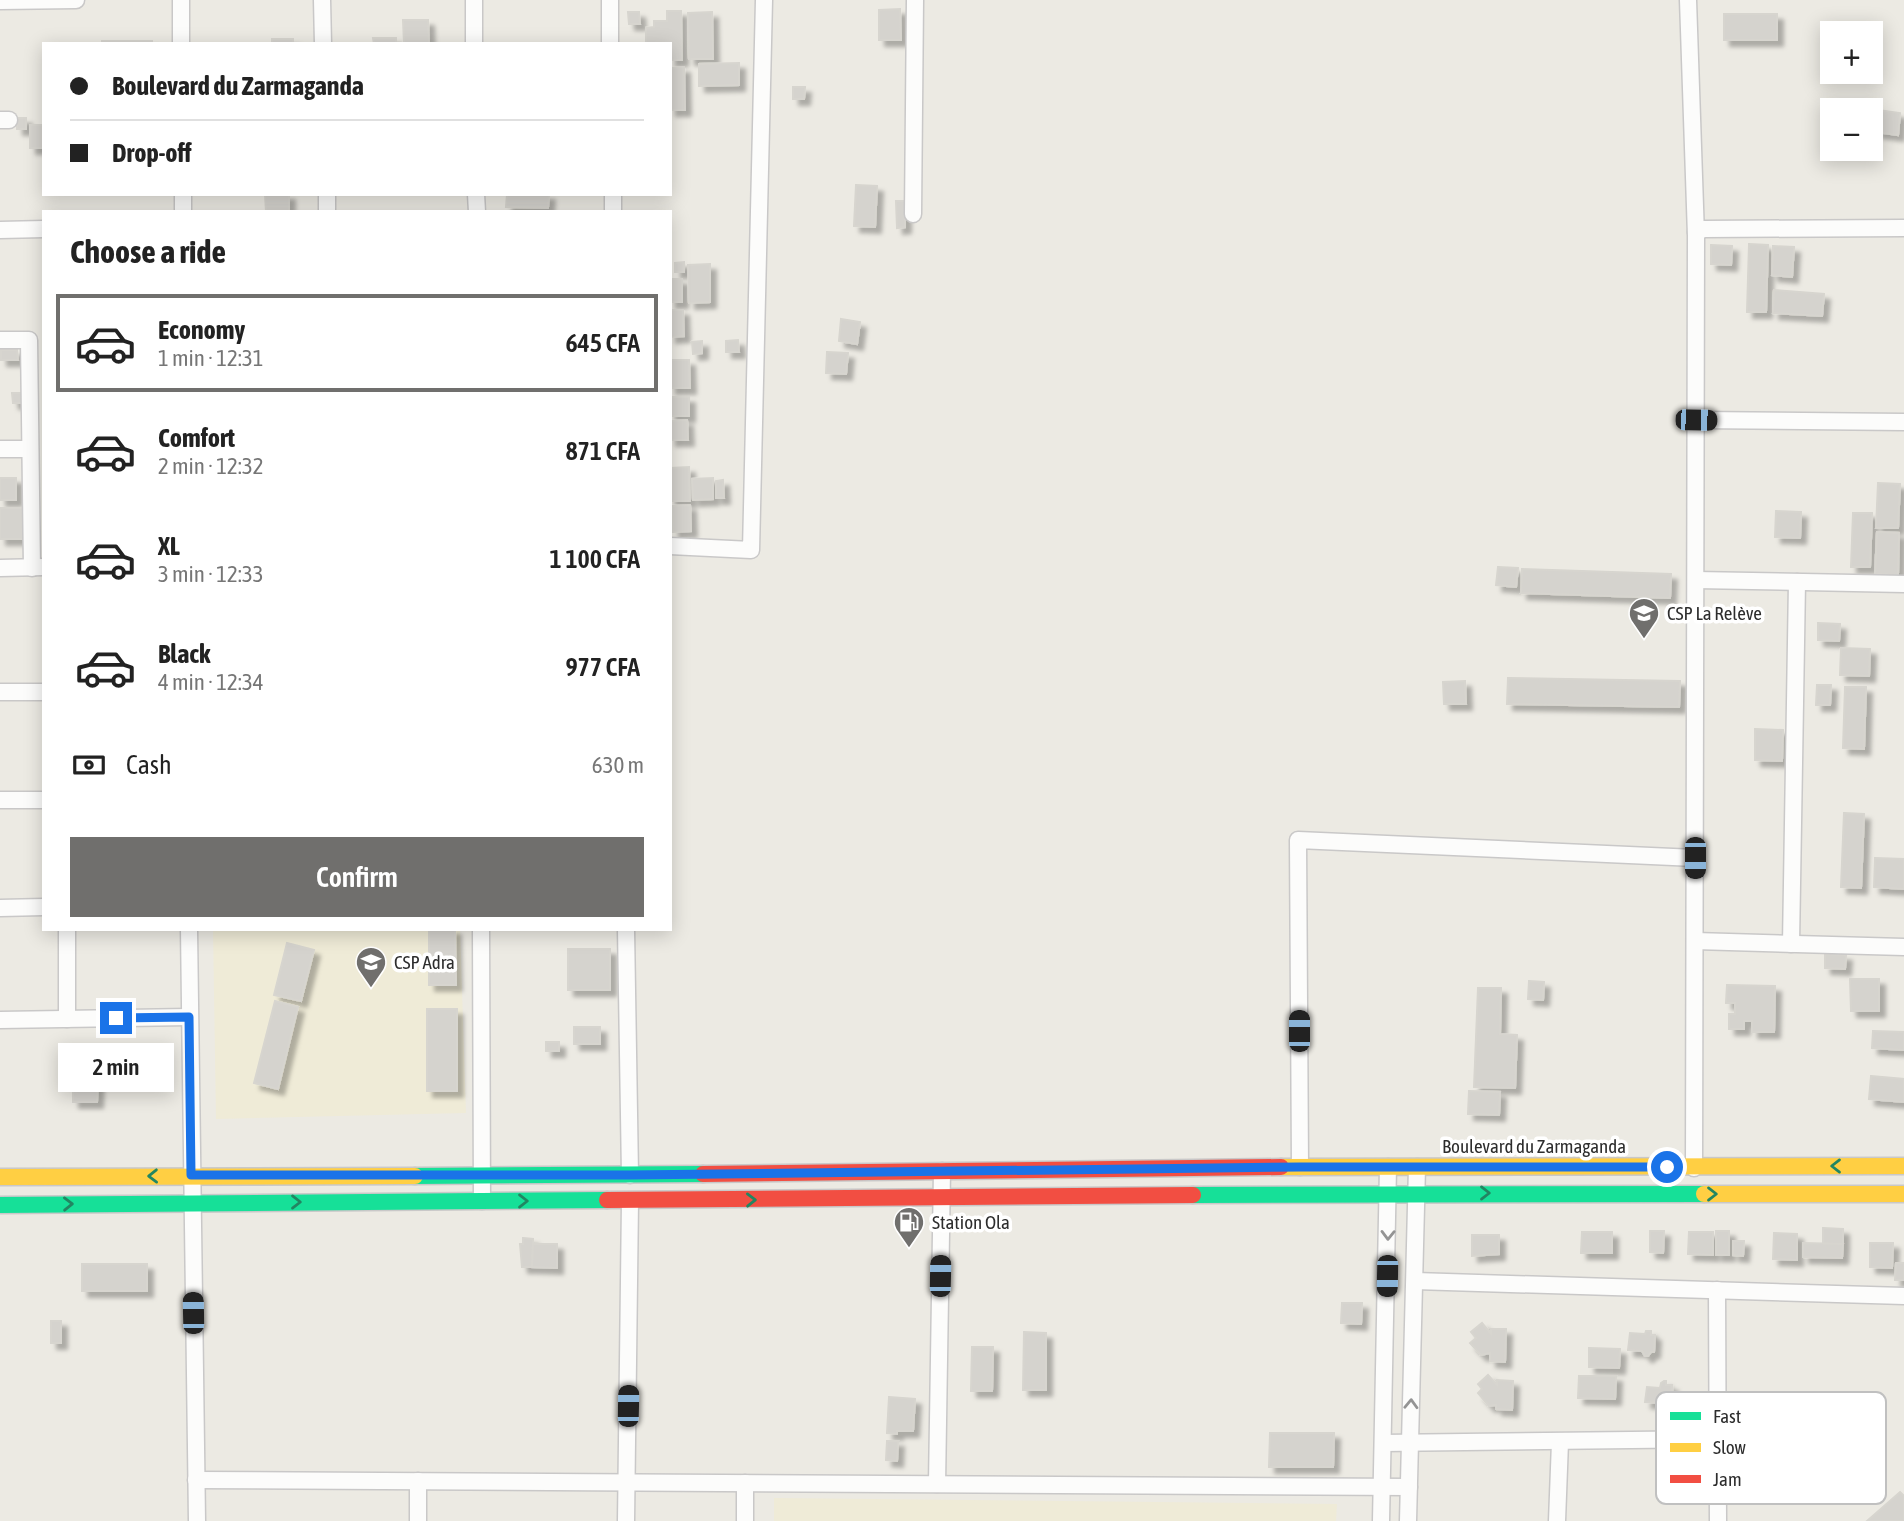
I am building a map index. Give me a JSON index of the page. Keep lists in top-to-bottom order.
{
  "streets": {
    "main road": ["Boulevard du Zarmaganda"]
  },
  "places": {
    "school or university": ["CSP La Relève", "CSP Adra"],
    "fuel station": ["Station Ola"]
  },
  "legend": ["Fast", "Slow", "Jam"],
  "page": {
    "map_buttons": ["+", "−"],
    "banner": ["Boulevard du Zarmaganda", "Drop-off"],
    "heading": "Choose a ride",
    "list": [
      {
        "name": "Economy",
        "note": "1 min · 12:31",
        "value": "645 CFA"
      },
      {
        "name": "Comfort",
        "note": "2 min · 12:32",
        "value": "871 CFA"
      },
      {
        "name": "XL",
        "note": "3 min · 12:33",
        "value": "1 100 CFA"
      },
      {
        "name": "Black",
        "note": "4 min · 12:34",
        "value": "977 CFA"
      }
    ],
    "pay": ["Cash", "630 m"],
    "buttons": "Confirm",
    "bubble": "2 min"
  }
}
